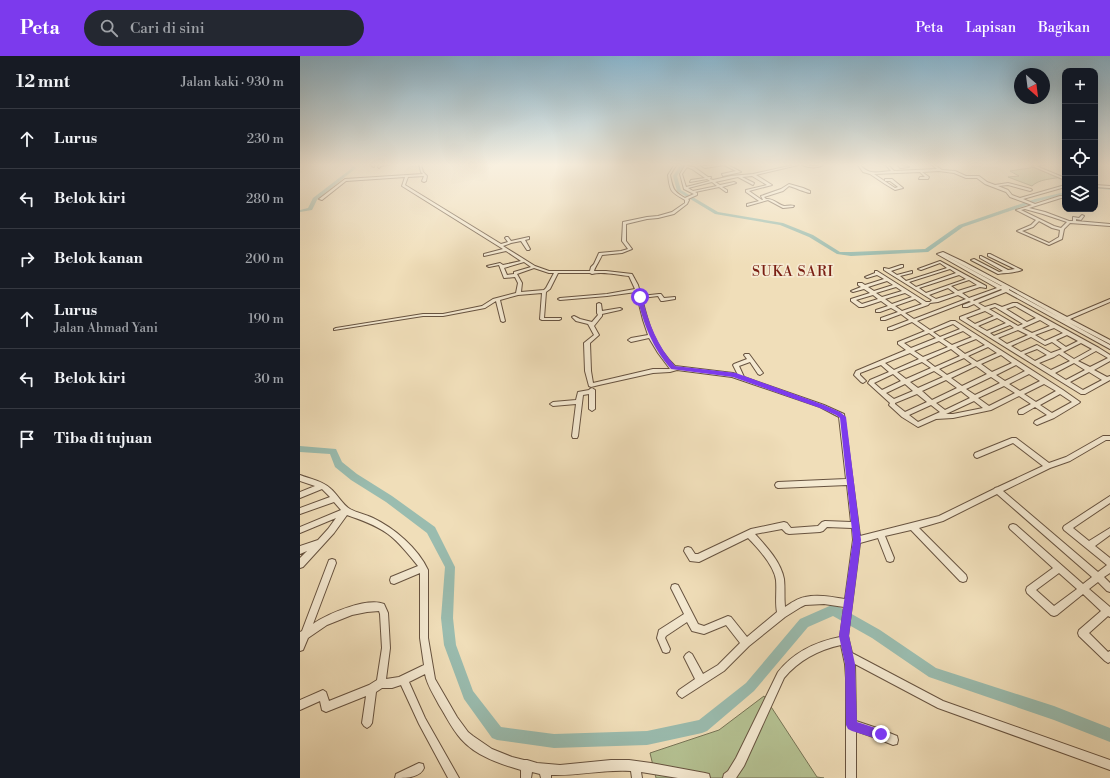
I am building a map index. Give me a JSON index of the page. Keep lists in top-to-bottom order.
{
  "districts": ["SUKA SARI"],
  "north": "bottom right",
  "page": {
    "header": "Peta",
    "search": "Cari di sini",
    "nav": ["Peta", "Lapisan", "Bagikan"],
    "heading": ["12 mnt", "Jalan kaki · 930 m"],
    "map_buttons": ["+", "−"],
    "list": [
      ["Lurus", "230 m"],
      ["Belok kiri", "280 m"],
      ["Belok kanan", "200 m"],
      ["Lurus", "Jalan Ahmad Yani", "190 m"],
      ["Belok kiri", "30 m"],
      "Tiba di tujuan"
    ]
  }
}
